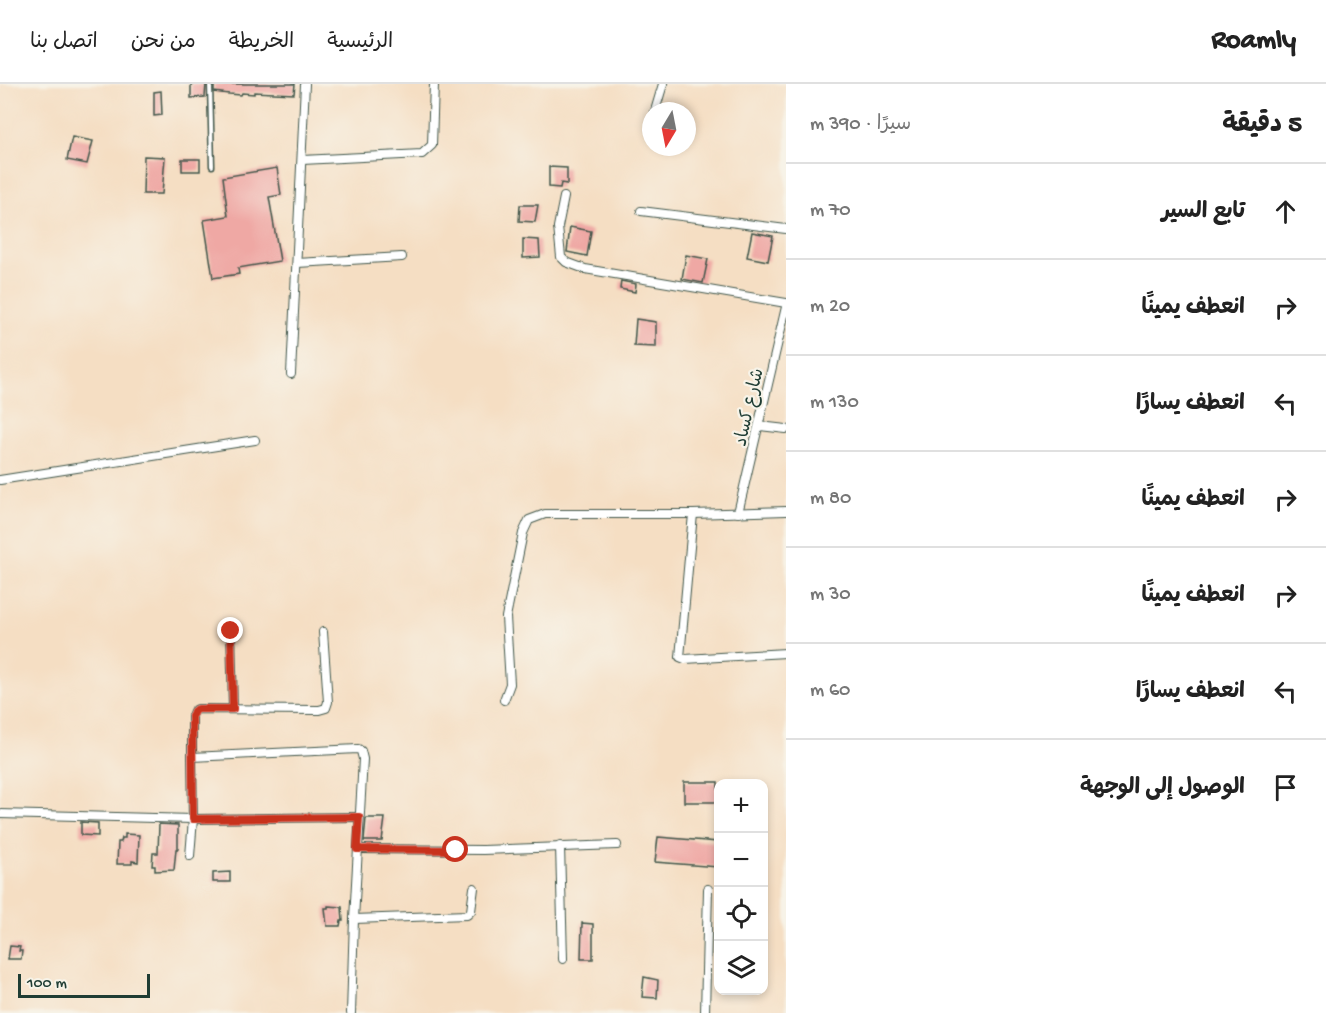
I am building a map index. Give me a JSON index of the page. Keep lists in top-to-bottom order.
{
  "streets": {
    "street": ["شارع كساد"]
  },
  "scale_bar": "100 m",
  "north": "bottom",
  "page": {
    "header": "Roamly",
    "nav": [
      "الرئيسية",
      "الخريطة",
      "من نحن",
      "اتصل بنا"
    ],
    "heading": ["5 دقيقة", "سيرًا · 390 m"],
    "list": [
      ["تابع السير", "70 m"],
      ["انعطف يمينًا", "20 m"],
      ["انعطف يسارًا", "130 m"],
      ["انعطف يمينًا", "80 m"],
      ["انعطف يمينًا", "30 m"],
      ["انعطف يسارًا", "60 m"],
      "الوصول إلى الوجهة"
    ],
    "map_buttons": ["+", "−"],
    "scale": "100 m"
  }
}
